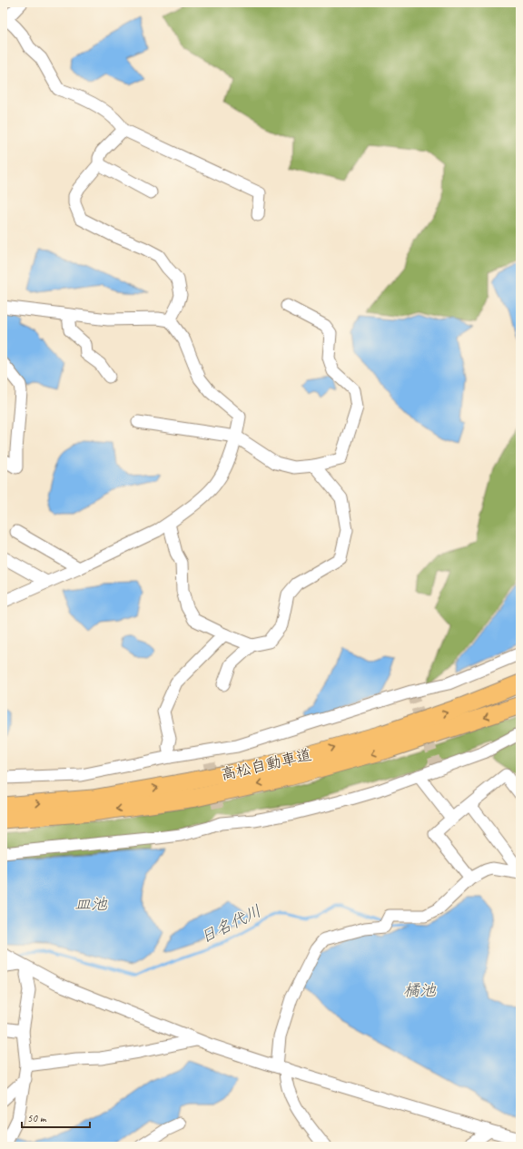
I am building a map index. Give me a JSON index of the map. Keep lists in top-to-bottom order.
{
  "streets": {
    "highway": ["高松自動車道"]
  },
  "water": ["皿池", "日名代川", "橘池"],
  "scale_bar": "50 m"
}
